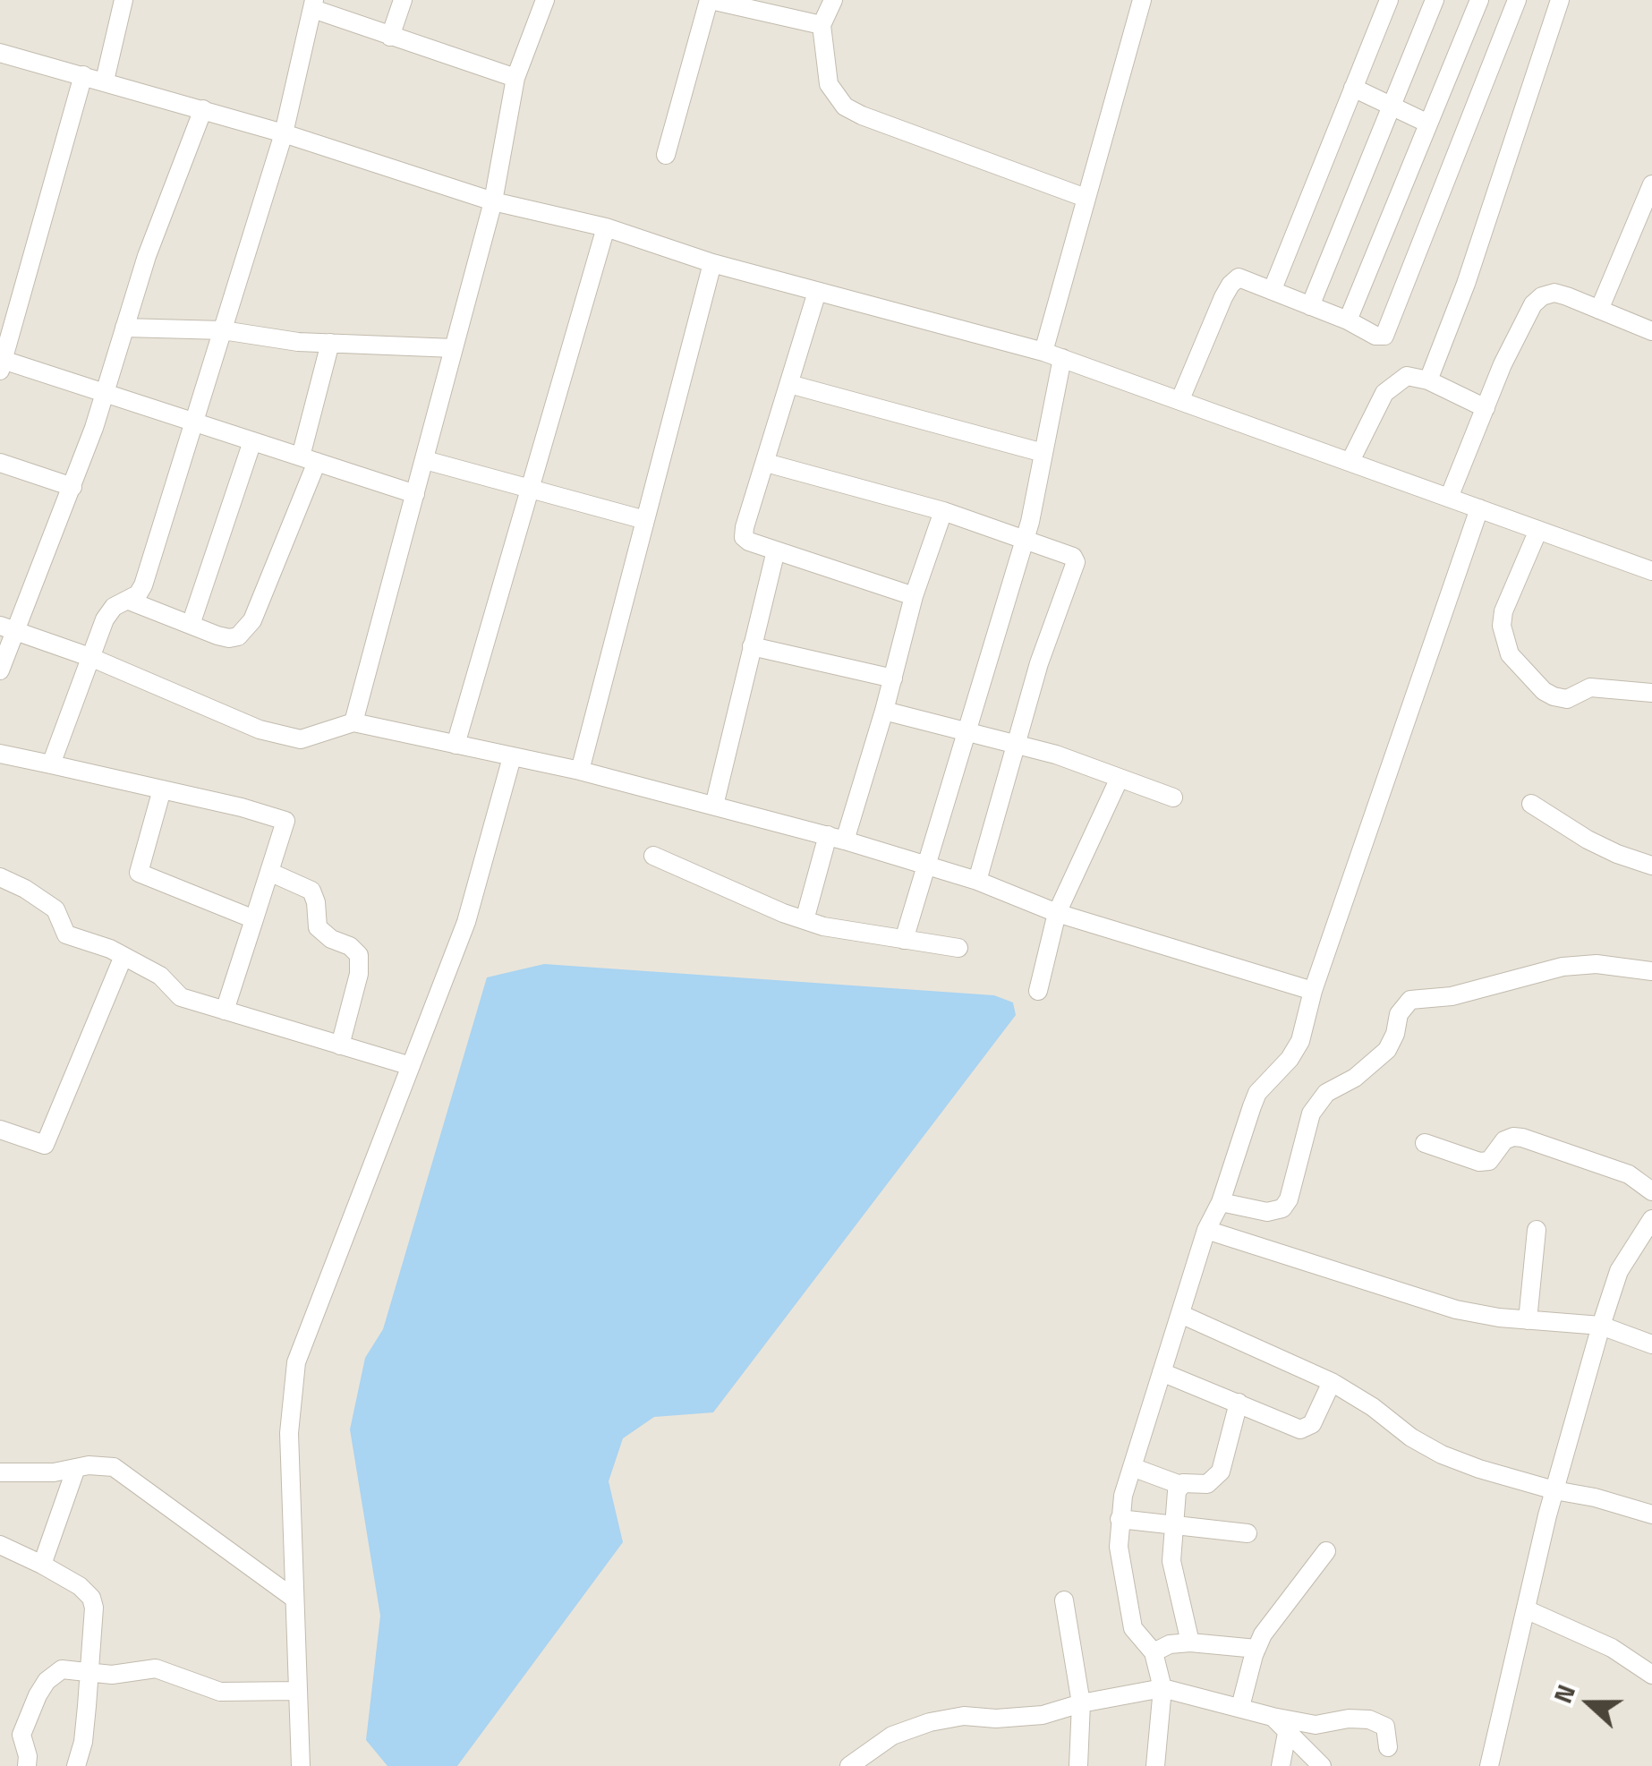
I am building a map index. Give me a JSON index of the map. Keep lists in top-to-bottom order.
{
  "north": "left"
}
